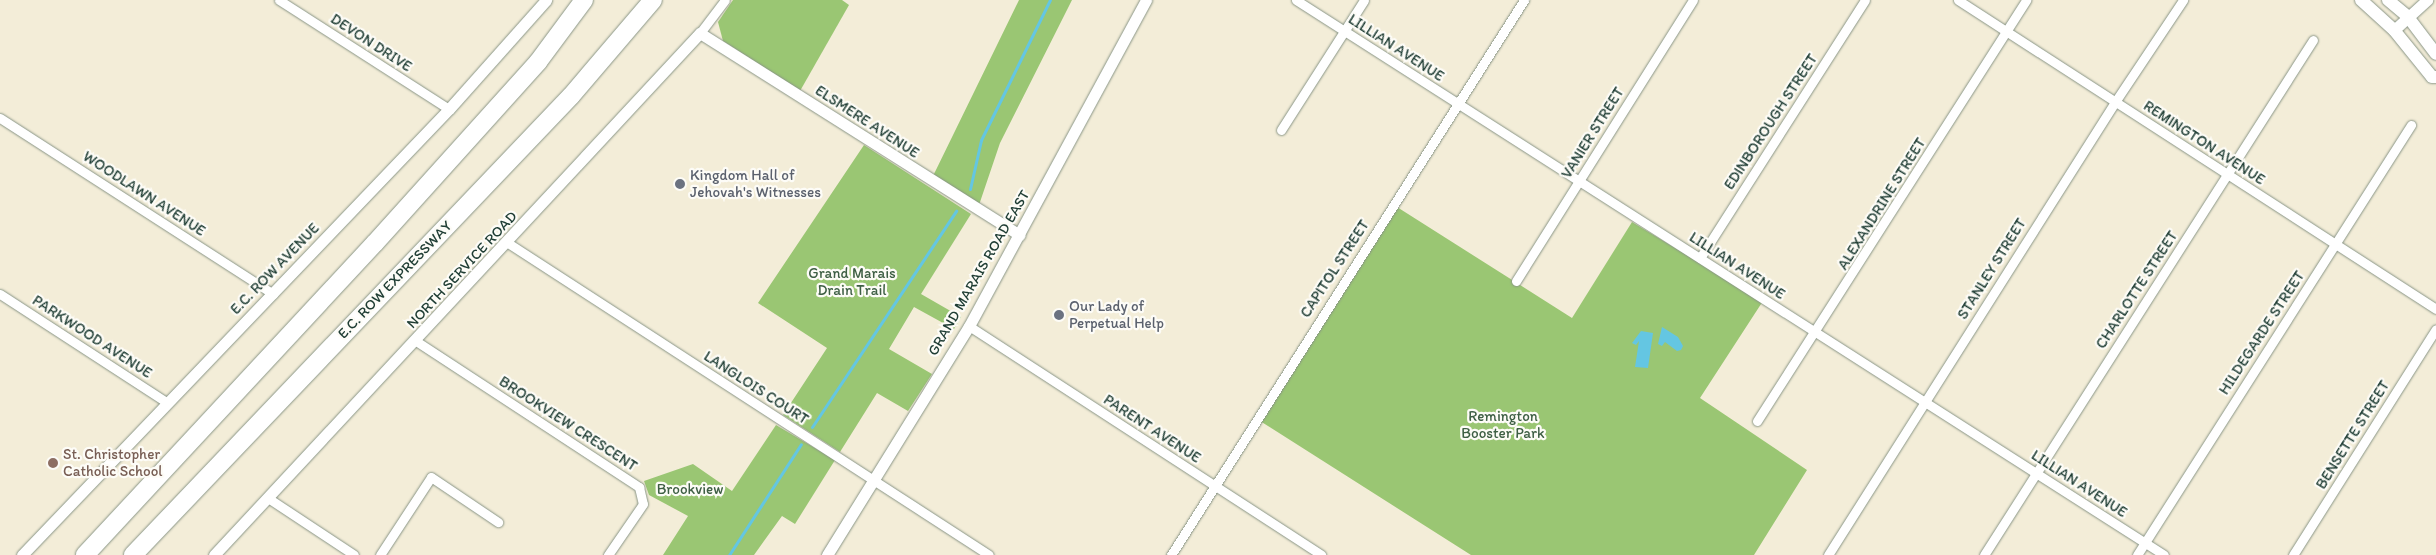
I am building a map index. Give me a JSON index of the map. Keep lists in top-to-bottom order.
{
  "streets": {
    "highway": ["E.C. ROW EXPRESSWAY"],
    "street": [
      "DEVON DRIVE",
      "LILLIAN AVENUE",
      "ELSMERE AVENUE",
      "EDINBOROUGH STREET",
      "VANIER STREET",
      "REMINGTON AVENUE",
      "WOODLAWN AVENUE",
      "ALEXANDRINE STREET",
      "E.C. ROW AVENUE",
      "CAPITOL STREET",
      "STANLEY STREET",
      "NORTH SERVICE ROAD",
      "GRAND MARAIS ROAD EAST",
      "CHARLOTTE STREET",
      "HILDEGARDE STREET",
      "PARKWOOD AVENUE",
      "LANGLOIS COURT",
      "BROOKVIEW CRESCENT",
      "PARENT AVENUE",
      "BENSETTE STREET"
    ]
  },
  "crossings": [
    ["DEVON DRIVE", "E.C. ROW AVENUE"],
    ["LILLIAN AVENUE", "EDINBOROUGH STREET"],
    ["LILLIAN AVENUE", "VANIER STREET"],
    ["LILLIAN AVENUE", "ALEXANDRINE STREET"],
    ["LILLIAN AVENUE", "CAPITOL STREET"],
    ["LILLIAN AVENUE", "STANLEY STREET"],
    ["LILLIAN AVENUE", "CHARLOTTE STREET"],
    ["LILLIAN AVENUE", "HILDEGARDE STREET"],
    ["ELSMERE AVENUE", "NORTH SERVICE ROAD"],
    ["ELSMERE AVENUE", "GRAND MARAIS ROAD EAST"],
    ["REMINGTON AVENUE", "ALEXANDRINE STREET"],
    ["REMINGTON AVENUE", "STANLEY STREET"],
    ["REMINGTON AVENUE", "CHARLOTTE STREET"],
    ["REMINGTON AVENUE", "HILDEGARDE STREET"],
    ["WOODLAWN AVENUE", "E.C. ROW AVENUE"],
    ["E.C. ROW AVENUE", "PARKWOOD AVENUE"],
    ["CAPITOL STREET", "PARENT AVENUE"],
    ["NORTH SERVICE ROAD", "LANGLOIS COURT"],
    ["NORTH SERVICE ROAD", "BROOKVIEW CRESCENT"],
    ["GRAND MARAIS ROAD EAST", "LANGLOIS COURT"],
    ["GRAND MARAIS ROAD EAST", "PARENT AVENUE"]
  ],
  "parks": ["Grand Marais Drain Trail", "Remington Booster Park", "Brookview"],
  "places": ["Kingdom Hall of Jehovah's Witnesses", "Our Lady of Perpetual Help", "St. Christopher Catholic School"]
}
